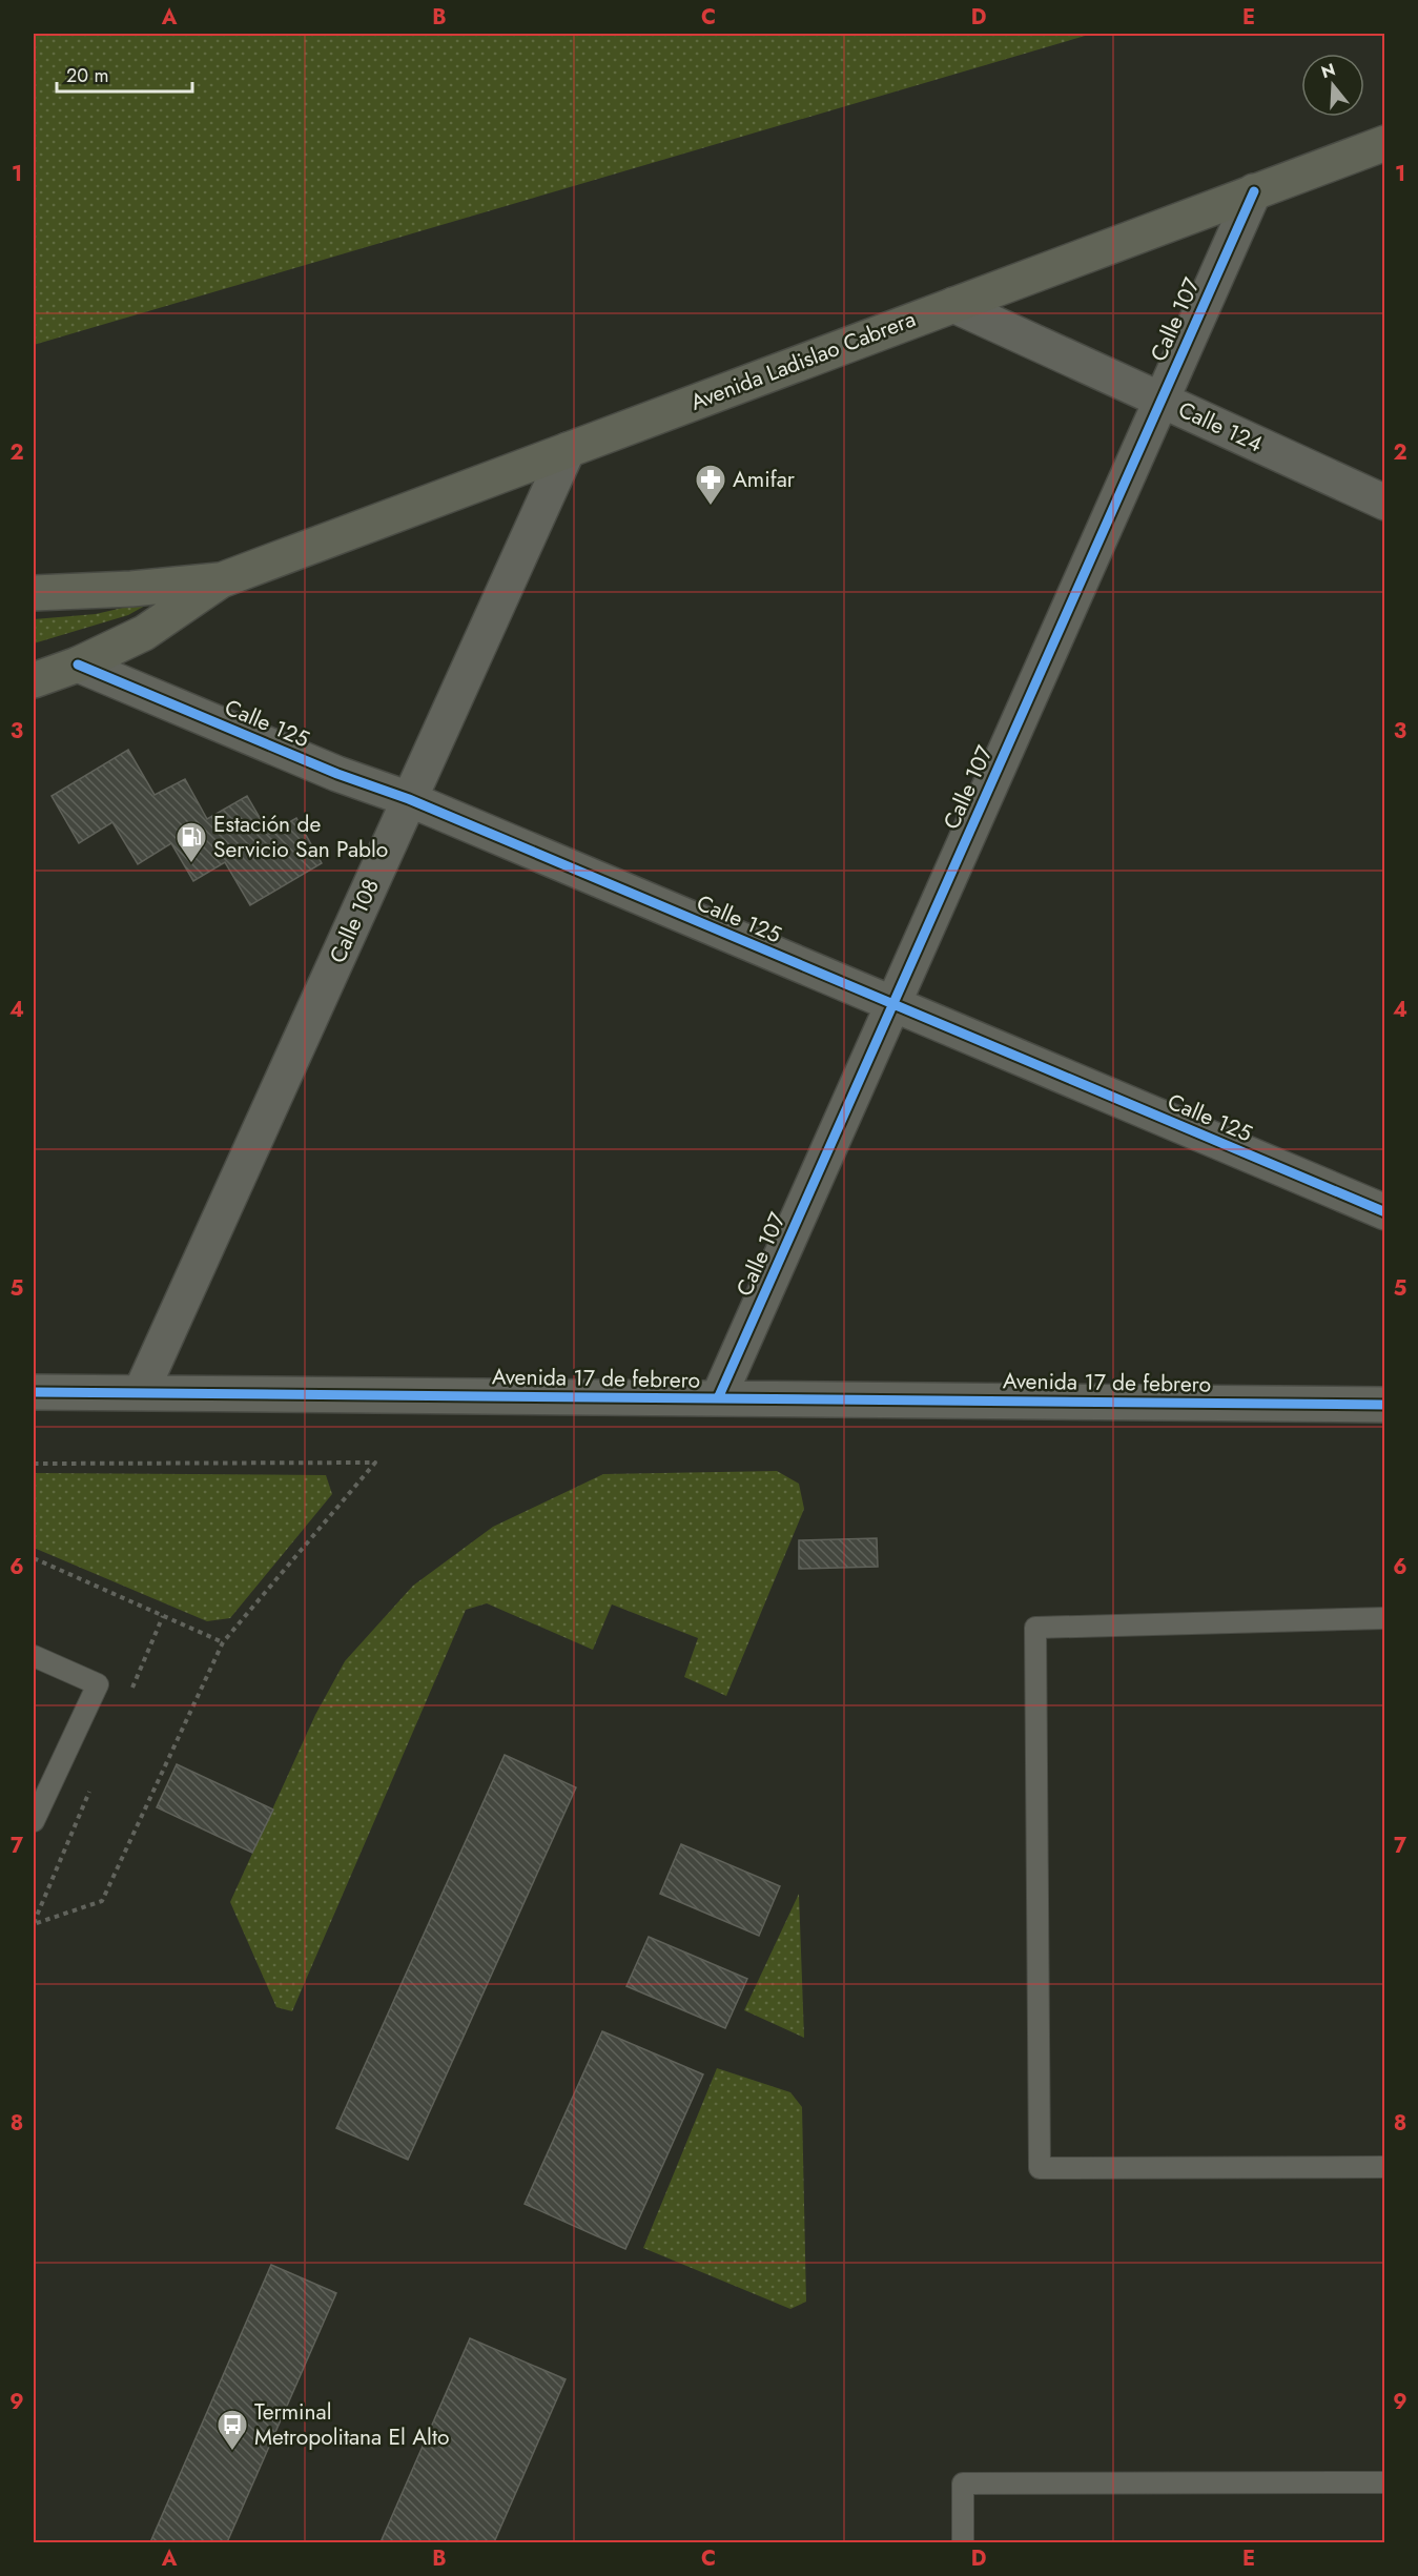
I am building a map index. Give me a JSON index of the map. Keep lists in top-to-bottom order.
{
  "streets": {
    "highway": ["Avenida Ladislao Cabrera"],
    "street": [
      "Calle 107",
      "Calle 124",
      "Calle 125",
      "Calle 108",
      "Avenida 17 de febrero"
    ]
  },
  "crossings": [
    ["Calle 107", "Avenida Ladislao Cabrera"],
    ["Calle 107", "Calle 124"],
    ["Calle 107", "Calle 125"],
    ["Calle 107", "Avenida 17 de febrero"],
    ["Avenida Ladislao Cabrera", "Calle 124"],
    ["Avenida Ladislao Cabrera", "Calle 125"],
    ["Avenida Ladislao Cabrera", "Calle 108"],
    ["Calle 125", "Calle 108"],
    ["Calle 108", "Avenida 17 de febrero"]
  ],
  "places": {
    "pharmacy": ["Amifar"],
    "fuel station": ["Estación de Servicio San Pablo"],
    "bus stop": ["Terminal Metropolitana El Alto"]
  },
  "scale_bar": "20 m",
  "north": "top",
  "grid": {
    "columns": [
      "A",
      "B",
      "C",
      "D",
      "E"
    ],
    "rows": [
      "1",
      "2",
      "3",
      "4",
      "5",
      "6",
      "7",
      "8",
      "9"
    ]
  }
}
